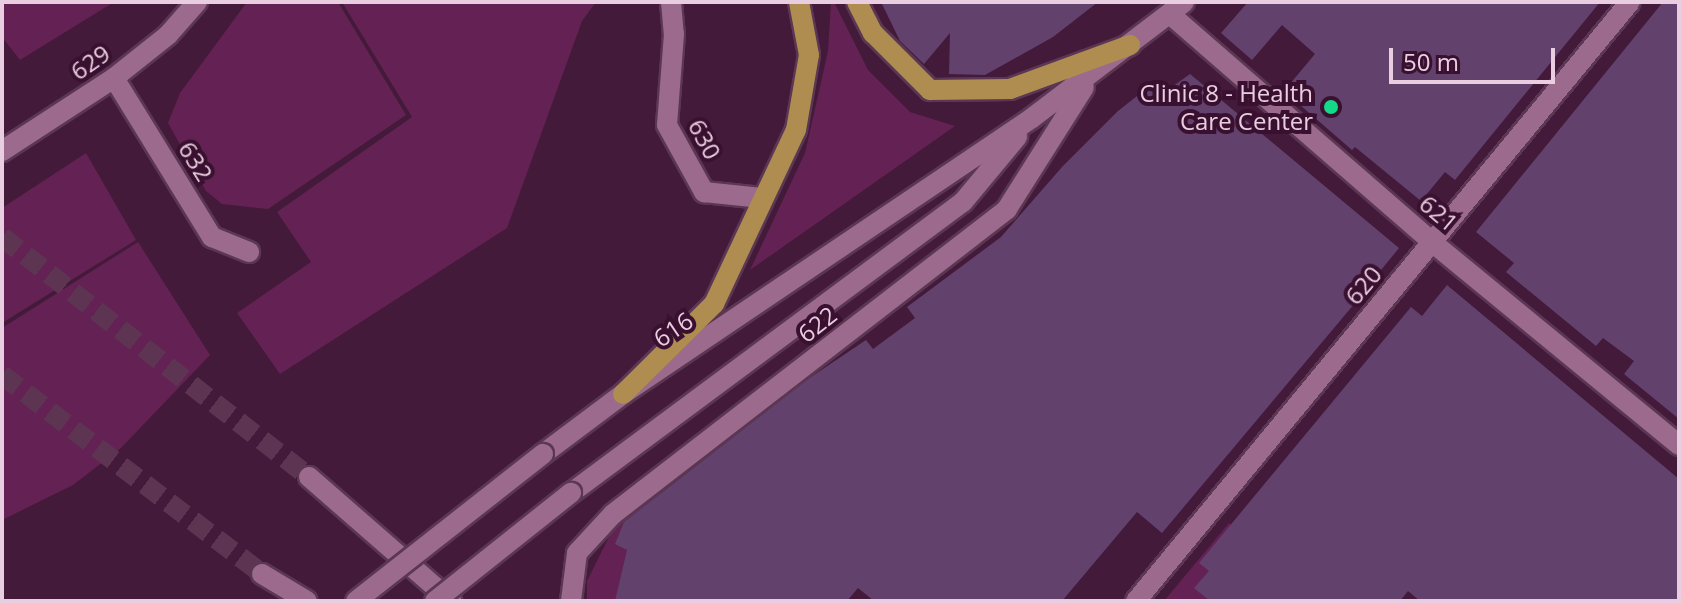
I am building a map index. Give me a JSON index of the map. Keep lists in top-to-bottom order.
{
  "streets": {
    "street": [
      "629",
      "630",
      "632",
      "621",
      "620",
      "622",
      "616"
    ]
  },
  "crossings": [
    ["629", "632"],
    ["621", "620"],
    ["621", "616"],
    ["622", "616"]
  ],
  "places": ["Clinic 8 - Health Care Center"],
  "scale_bar": "50 m"
}
